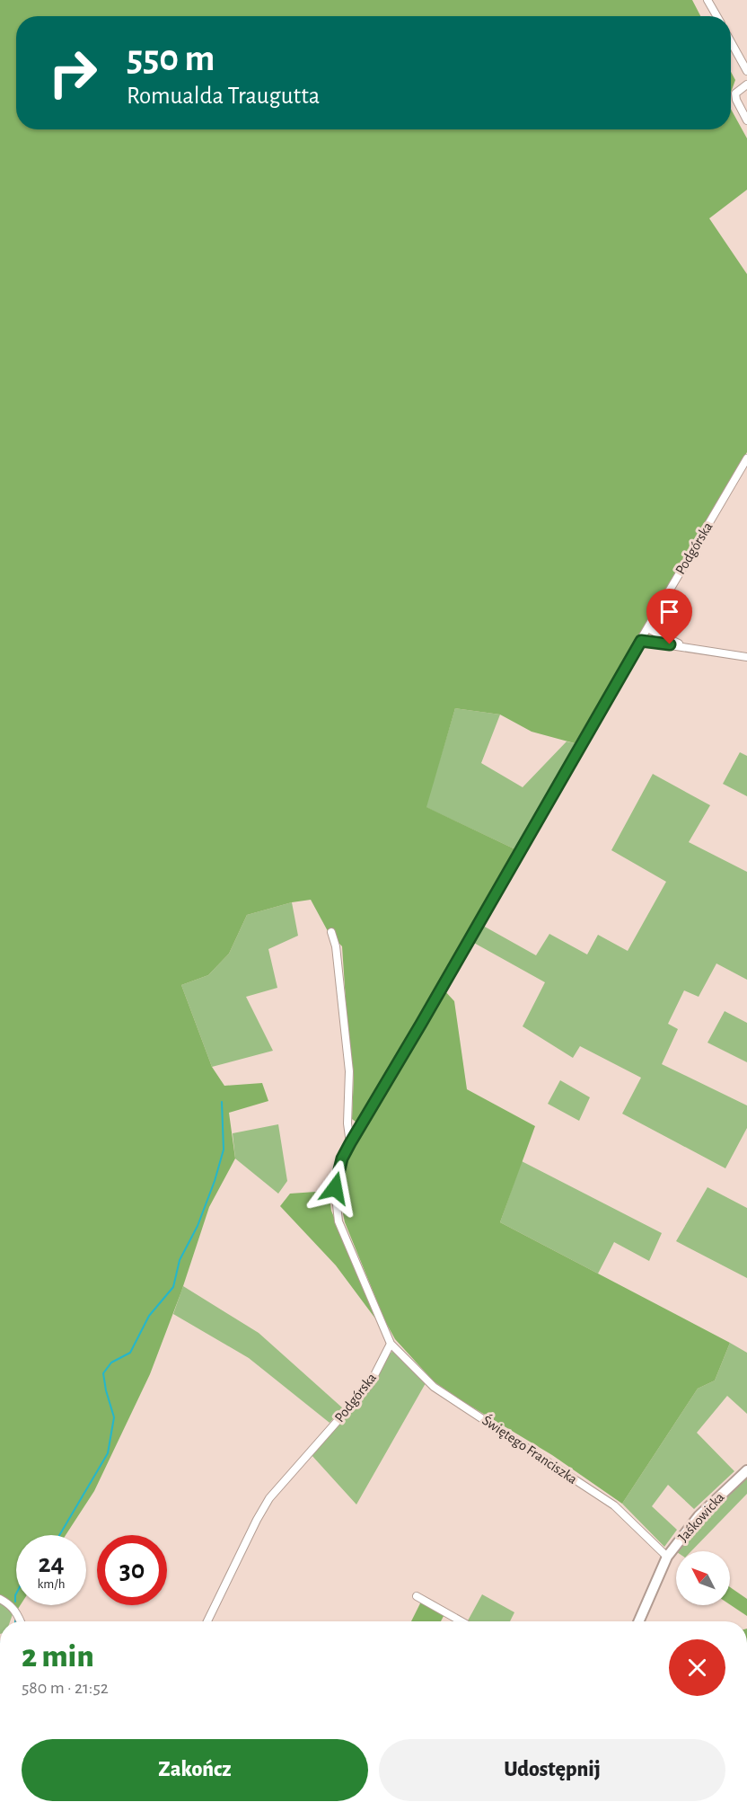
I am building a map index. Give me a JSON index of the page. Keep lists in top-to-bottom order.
{
  "streets": {
    "street": ["Podgórska", "Świętego Franciszka", "Jaśkowicka"]
  },
  "crossings": [
    ["Podgórska", "Świętego Franciszka"],
    ["Świętego Franciszka", "Jaśkowicka"]
  ],
  "north": "top left",
  "page": {
    "turn": ["550 m", "Romualda Traugutta"],
    "speed": "24 km/h",
    "limit": "30",
    "heading": ["2 min", "580 m · 21:52"],
    "buttons": ["Zakończ", "Udostępnij"]
  }
}
